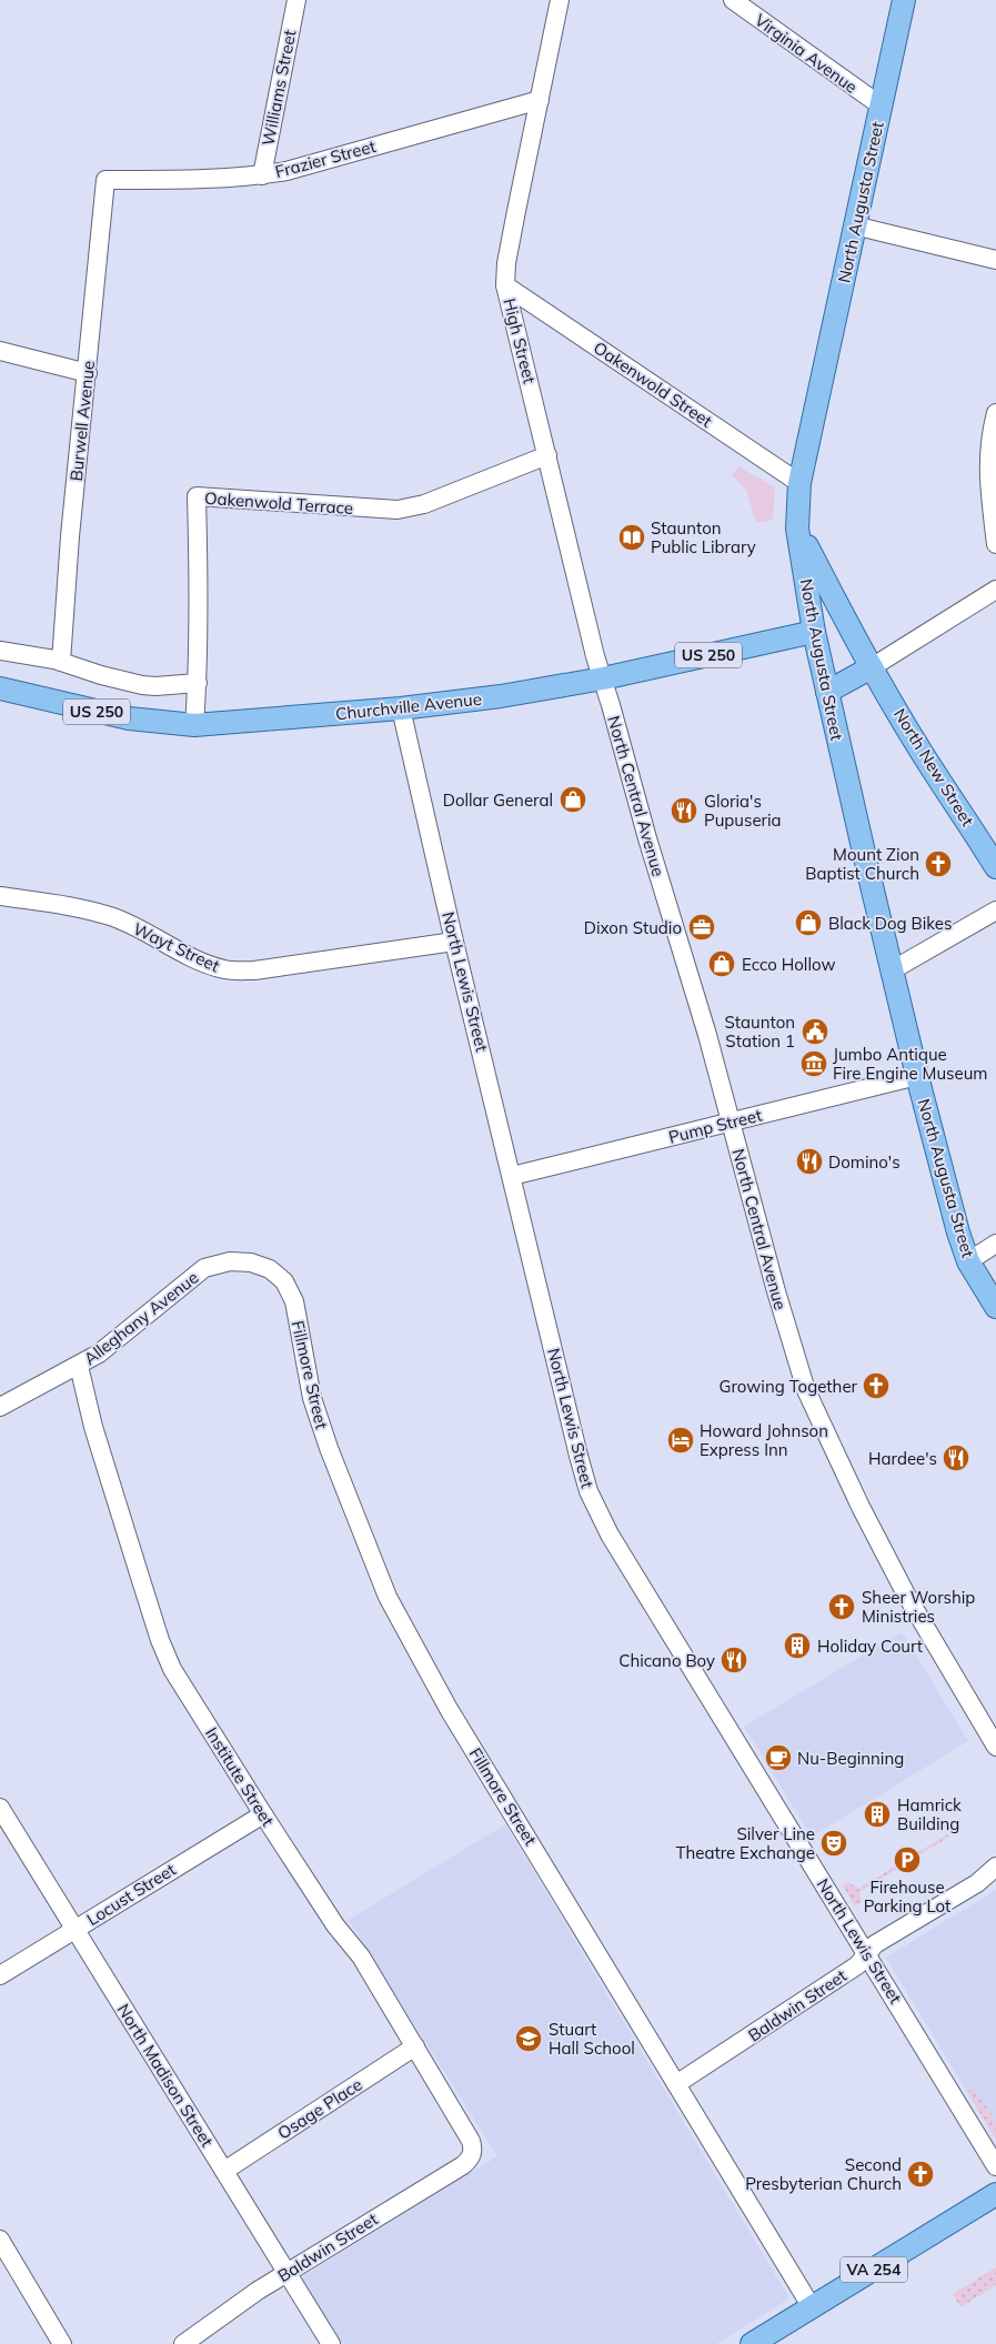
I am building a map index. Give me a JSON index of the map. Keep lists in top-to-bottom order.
{
  "streets": {
    "main road": [
      "North Augusta Street",
      "US 250",
      "Churchville Avenue",
      "North New Street",
      "VA 254"
    ],
    "street": [
      "Virginia Avenue",
      "Williams Street",
      "Frazier Street",
      "High Street",
      "Oakenwold Street",
      "Burwell Avenue",
      "Oakenwold Terrace",
      "North Central Avenue",
      "Wayt Street",
      "North Lewis Street",
      "Pump Street",
      "Alleghany Avenue",
      "Fillmore Street",
      "Institute Street",
      "Locust Street",
      "Baldwin Street",
      "North Madison Street",
      "Osage Place"
    ]
  },
  "crossings": [
    ["Virginia Avenue", "North Augusta Street"],
    ["Williams Street", "Frazier Street"],
    ["Frazier Street", "High Street"],
    ["Frazier Street", "Burwell Avenue"],
    ["North Augusta Street", "Oakenwold Street"],
    ["North Augusta Street", "Churchville Avenue"],
    ["North Augusta Street", "North New Street"],
    ["North Augusta Street", "Pump Street"],
    ["High Street", "Oakenwold Street"],
    ["High Street", "Oakenwold Terrace"],
    ["High Street", "Churchville Avenue"],
    ["High Street", "North Central Avenue"],
    ["Oakenwold Terrace", "Churchville Avenue"],
    ["Churchville Avenue", "North Central Avenue"],
    ["Churchville Avenue", "North Lewis Street"],
    ["North Central Avenue", "Pump Street"],
    ["Wayt Street", "North Lewis Street"],
    ["North Lewis Street", "Pump Street"],
    ["North Lewis Street", "Baldwin Street"],
    ["Alleghany Avenue", "Fillmore Street"],
    ["Alleghany Avenue", "Institute Street"],
    ["Fillmore Street", "Baldwin Street"],
    ["Fillmore Street", "VA 254"],
    ["Institute Street", "Locust Street"],
    ["Institute Street", "Baldwin Street"],
    ["Institute Street", "Osage Place"],
    ["Locust Street", "North Madison Street"],
    ["Baldwin Street", "North Madison Street"],
    ["North Madison Street", "Osage Place"]
  ],
  "places": {
    "library": ["Staunton Public Library"],
    "shop": ["Dollar General", "Black Dog Bikes", "Ecco Hollow"],
    "restaurant": [
      "Gloria's Pupuseria",
      "Domino's",
      "Hardee's",
      "Chicano Boy"
    ],
    "church": [
      "Mount Zion Baptist Church",
      "Growing Together",
      "Sheer Worship Ministries",
      "Second Presbyterian Church"
    ],
    "office": ["Dixon Studio"],
    "public building": ["Staunton Station 1"],
    "museum": ["Jumbo Antique Fire Engine Museum"],
    "hotel": ["Howard Johnson Express Inn"],
    "building": ["Holiday Court", "Hamrick Building"],
    "cafe": ["Nu-Beginning"],
    "theatre": ["Silver Line Theatre Exchange"],
    "parking": ["Firehouse Parking Lot"],
    "school or university": ["Stuart Hall School"]
  }
}
